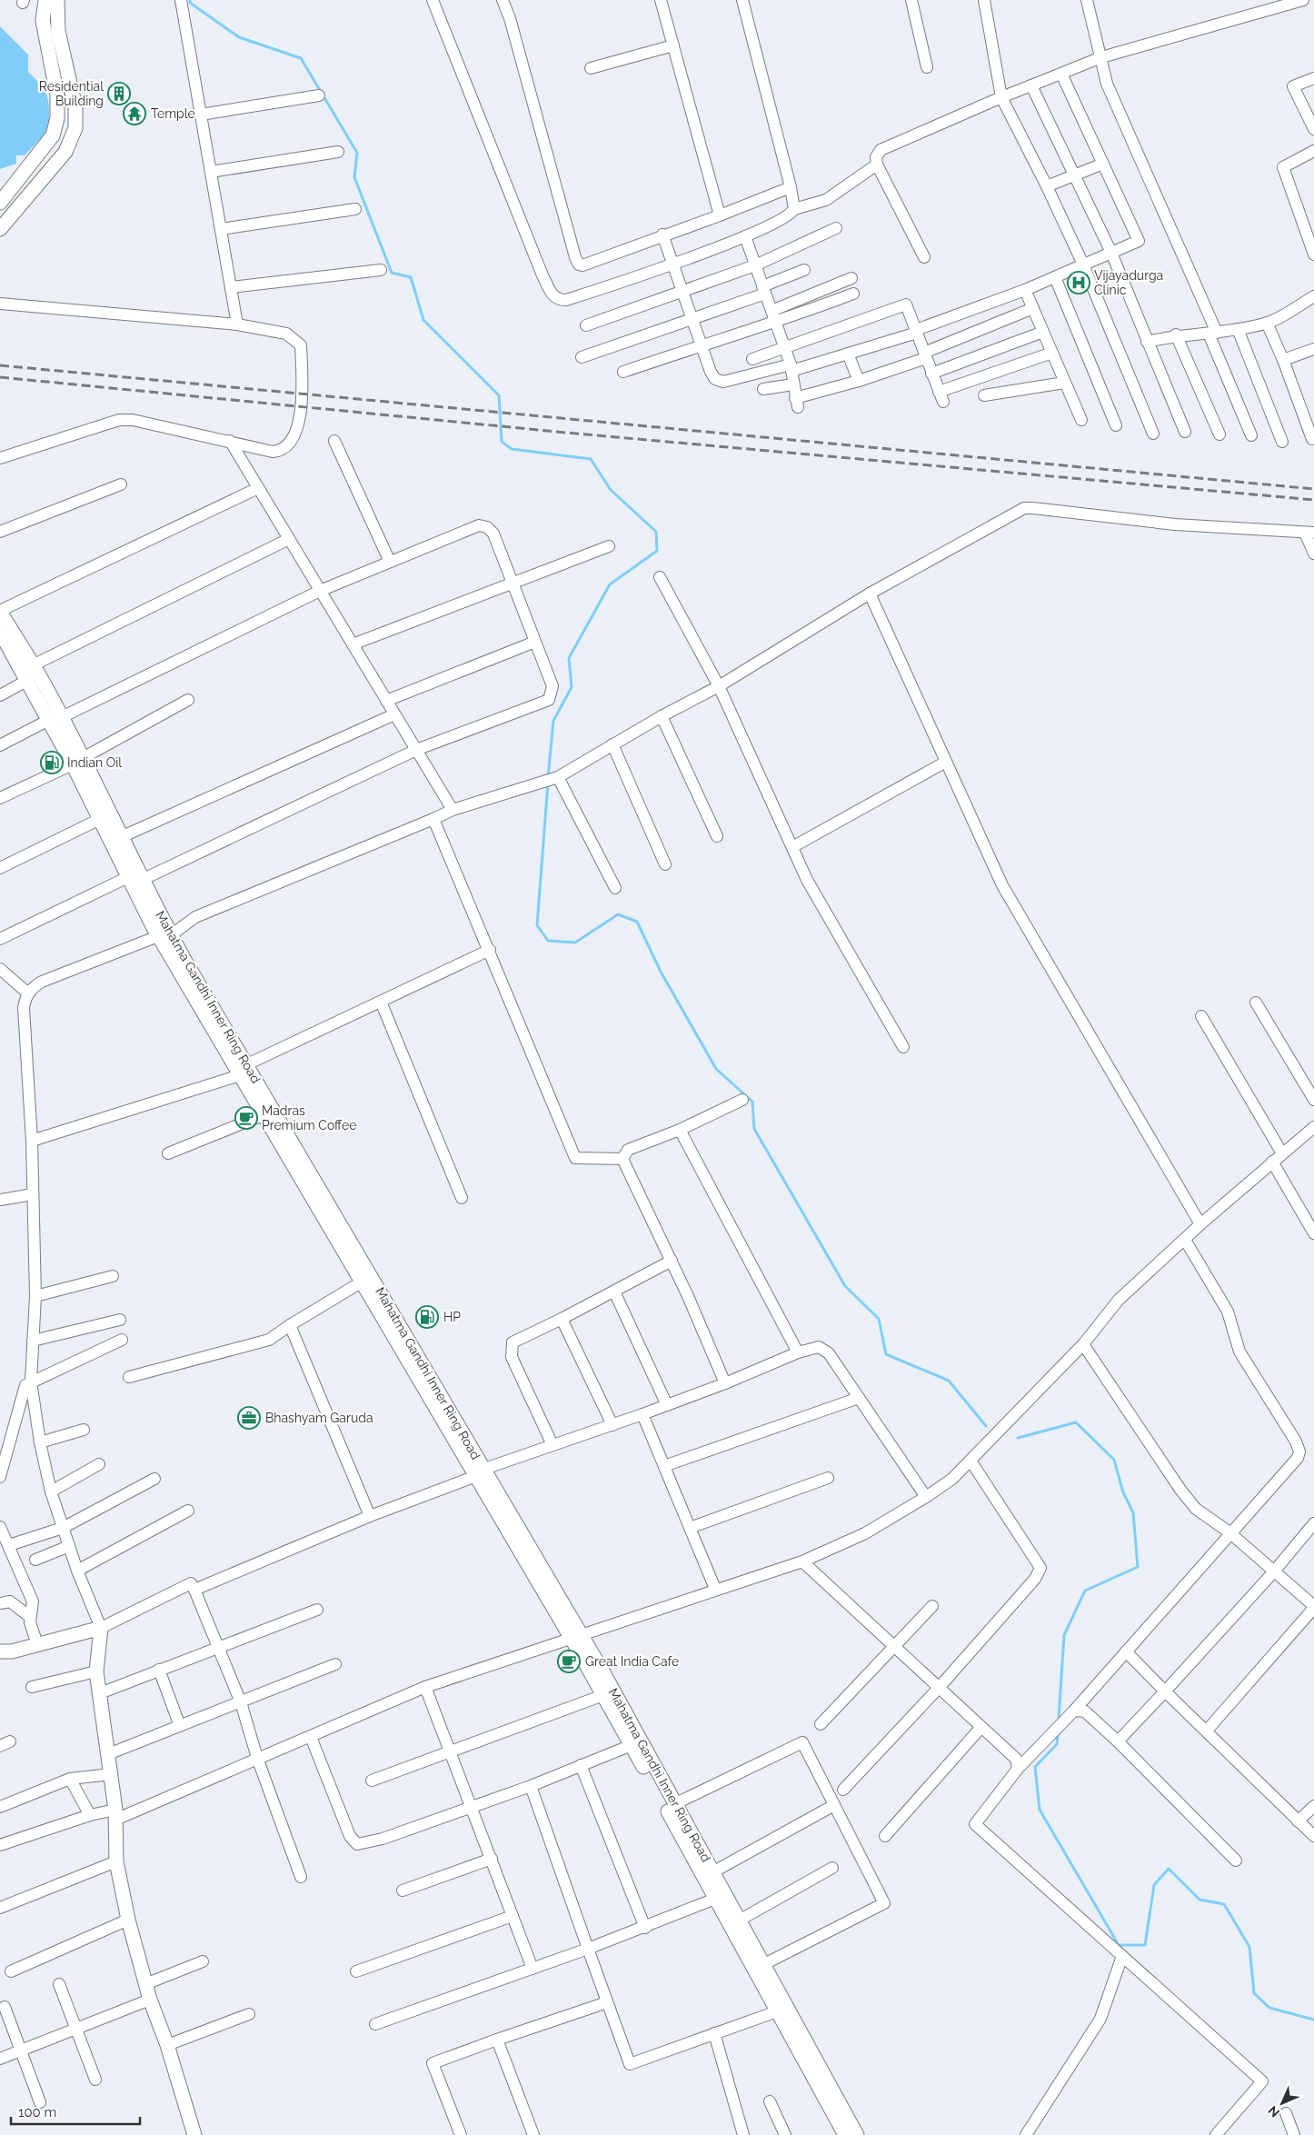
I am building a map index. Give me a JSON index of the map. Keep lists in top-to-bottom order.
{
  "streets": {
    "main road": ["Mahatma Gandhi Inner Ring Road"]
  },
  "places": {
    "building": ["Residential Building"],
    "temple": ["Temple"],
    "hospital": ["Vijayadurga Clinic"],
    "fuel station": ["Indian Oil", "HP"],
    "cafe": ["Madras Premium Coffee", "Great India Cafe"],
    "office": ["Bhashyam Garuda"]
  },
  "scale_bar": "100 m",
  "north": "bottom left"
}
